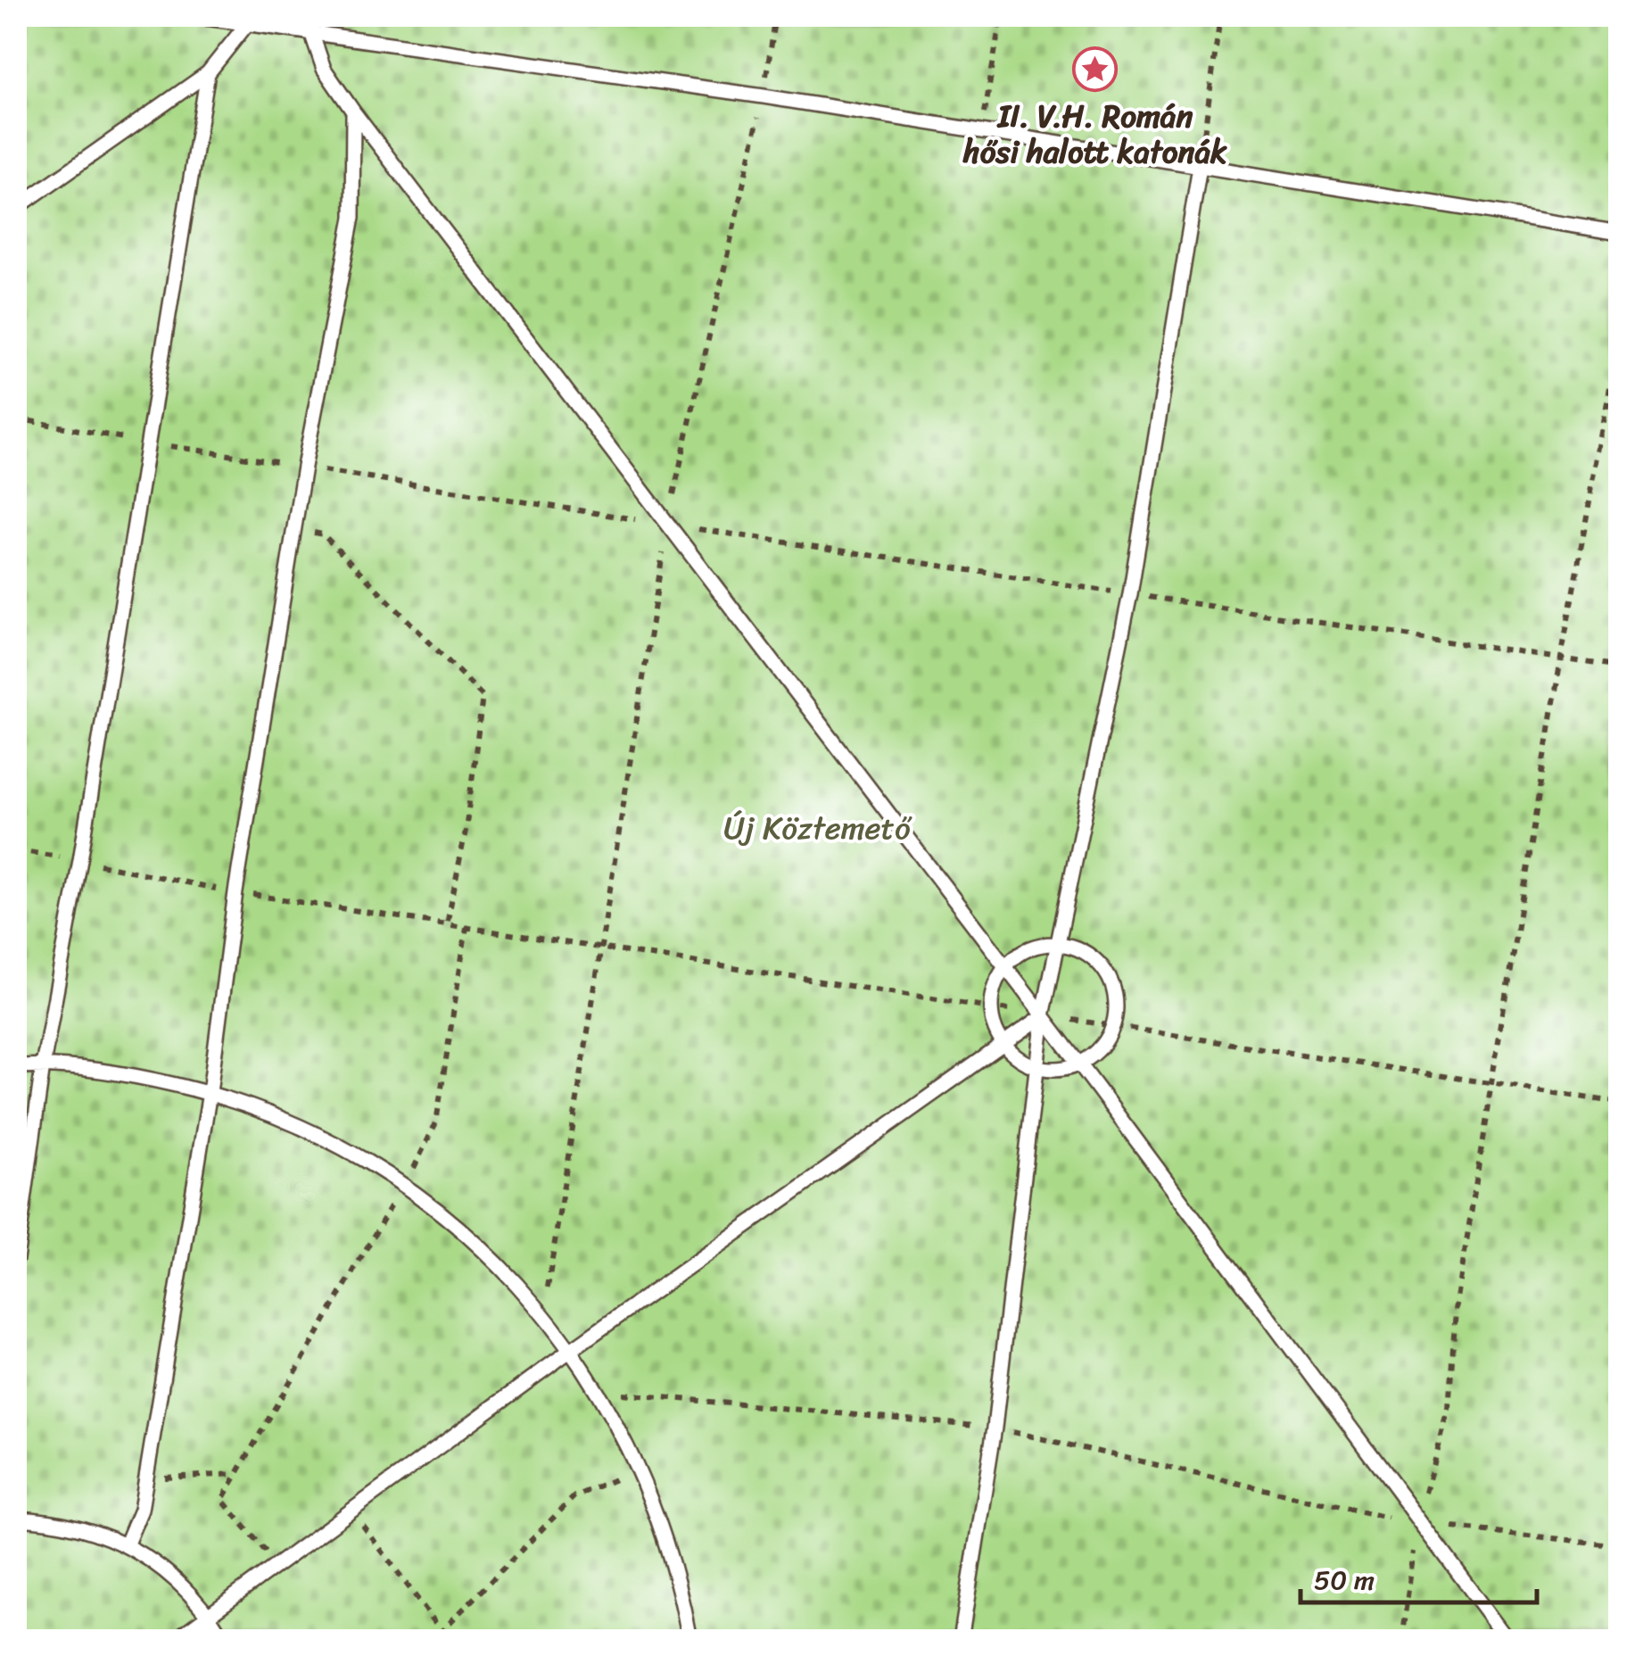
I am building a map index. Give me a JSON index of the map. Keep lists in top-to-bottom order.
{
  "parks": ["Új Köztemető"],
  "places": {
    "place": ["II. V.H. Román hősi halott katonák"]
  },
  "scale_bar": "50 m"
}
